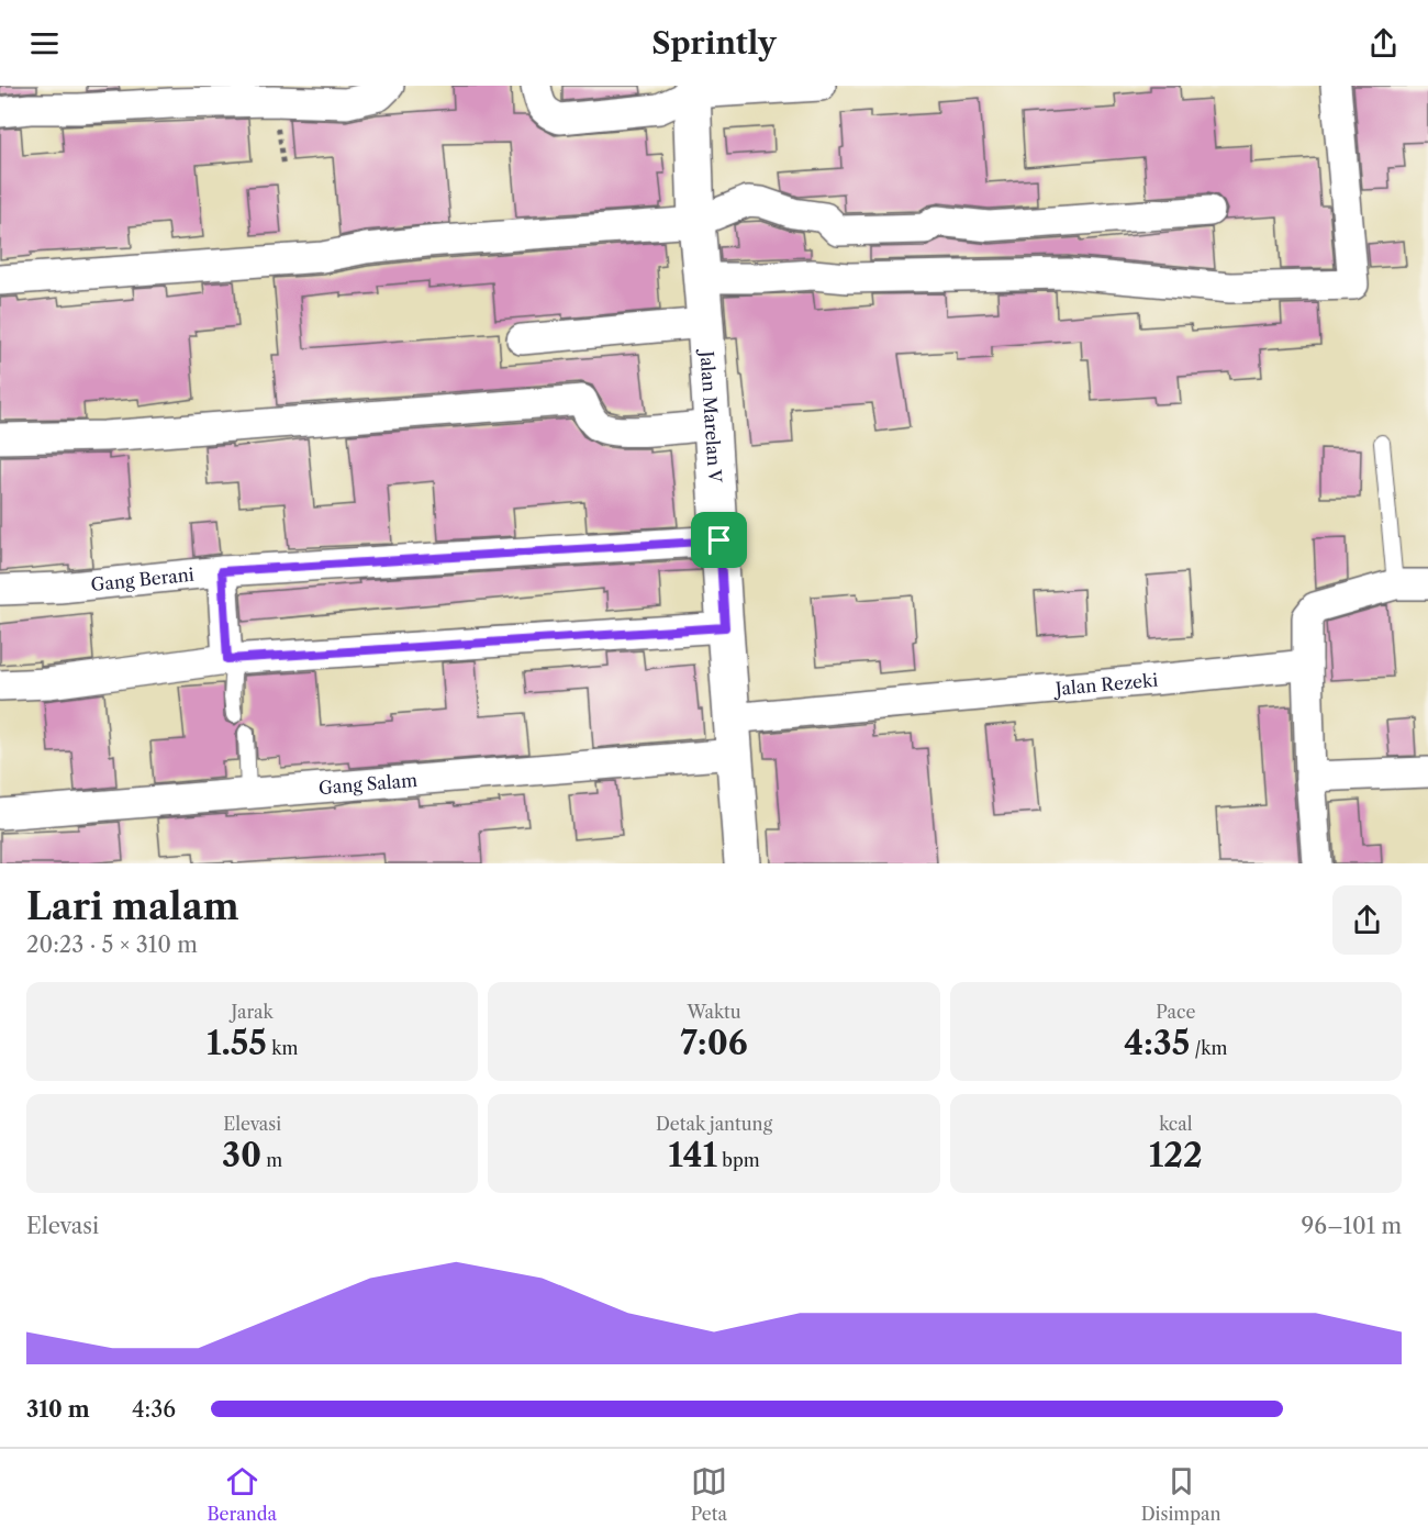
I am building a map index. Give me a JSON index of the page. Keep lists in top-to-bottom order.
{
  "streets": {
    "street": [
      "Jalan Marelan V",
      "Gang Berani",
      "Jalan Rezeki",
      "Gang Salam"
    ]
  },
  "crossings": [
    ["Jalan Marelan V", "Gang Berani"],
    ["Jalan Marelan V", "Jalan Rezeki"],
    ["Jalan Marelan V", "Gang Salam"]
  ],
  "page": {
    "header": "Sprintly",
    "heading": ["Lari malam", "20:23 · 5 × 310 m"],
    "stats": [
      ["Jarak", "1.55 km"],
      ["Waktu", "7:06"],
      ["Pace", "4:35 /km"],
      ["Elevasi", "30 m"],
      ["Detak jantung", "141 bpm"],
      ["kcal", "122"]
    ],
    "chart": ["Elevasi", "96–101 m"],
    "list": [
      {
        "name": "310 m",
        "note": "4:36"
      }
    ],
    "tabs": ["Beranda", "Peta", "Disimpan"]
  }
}
